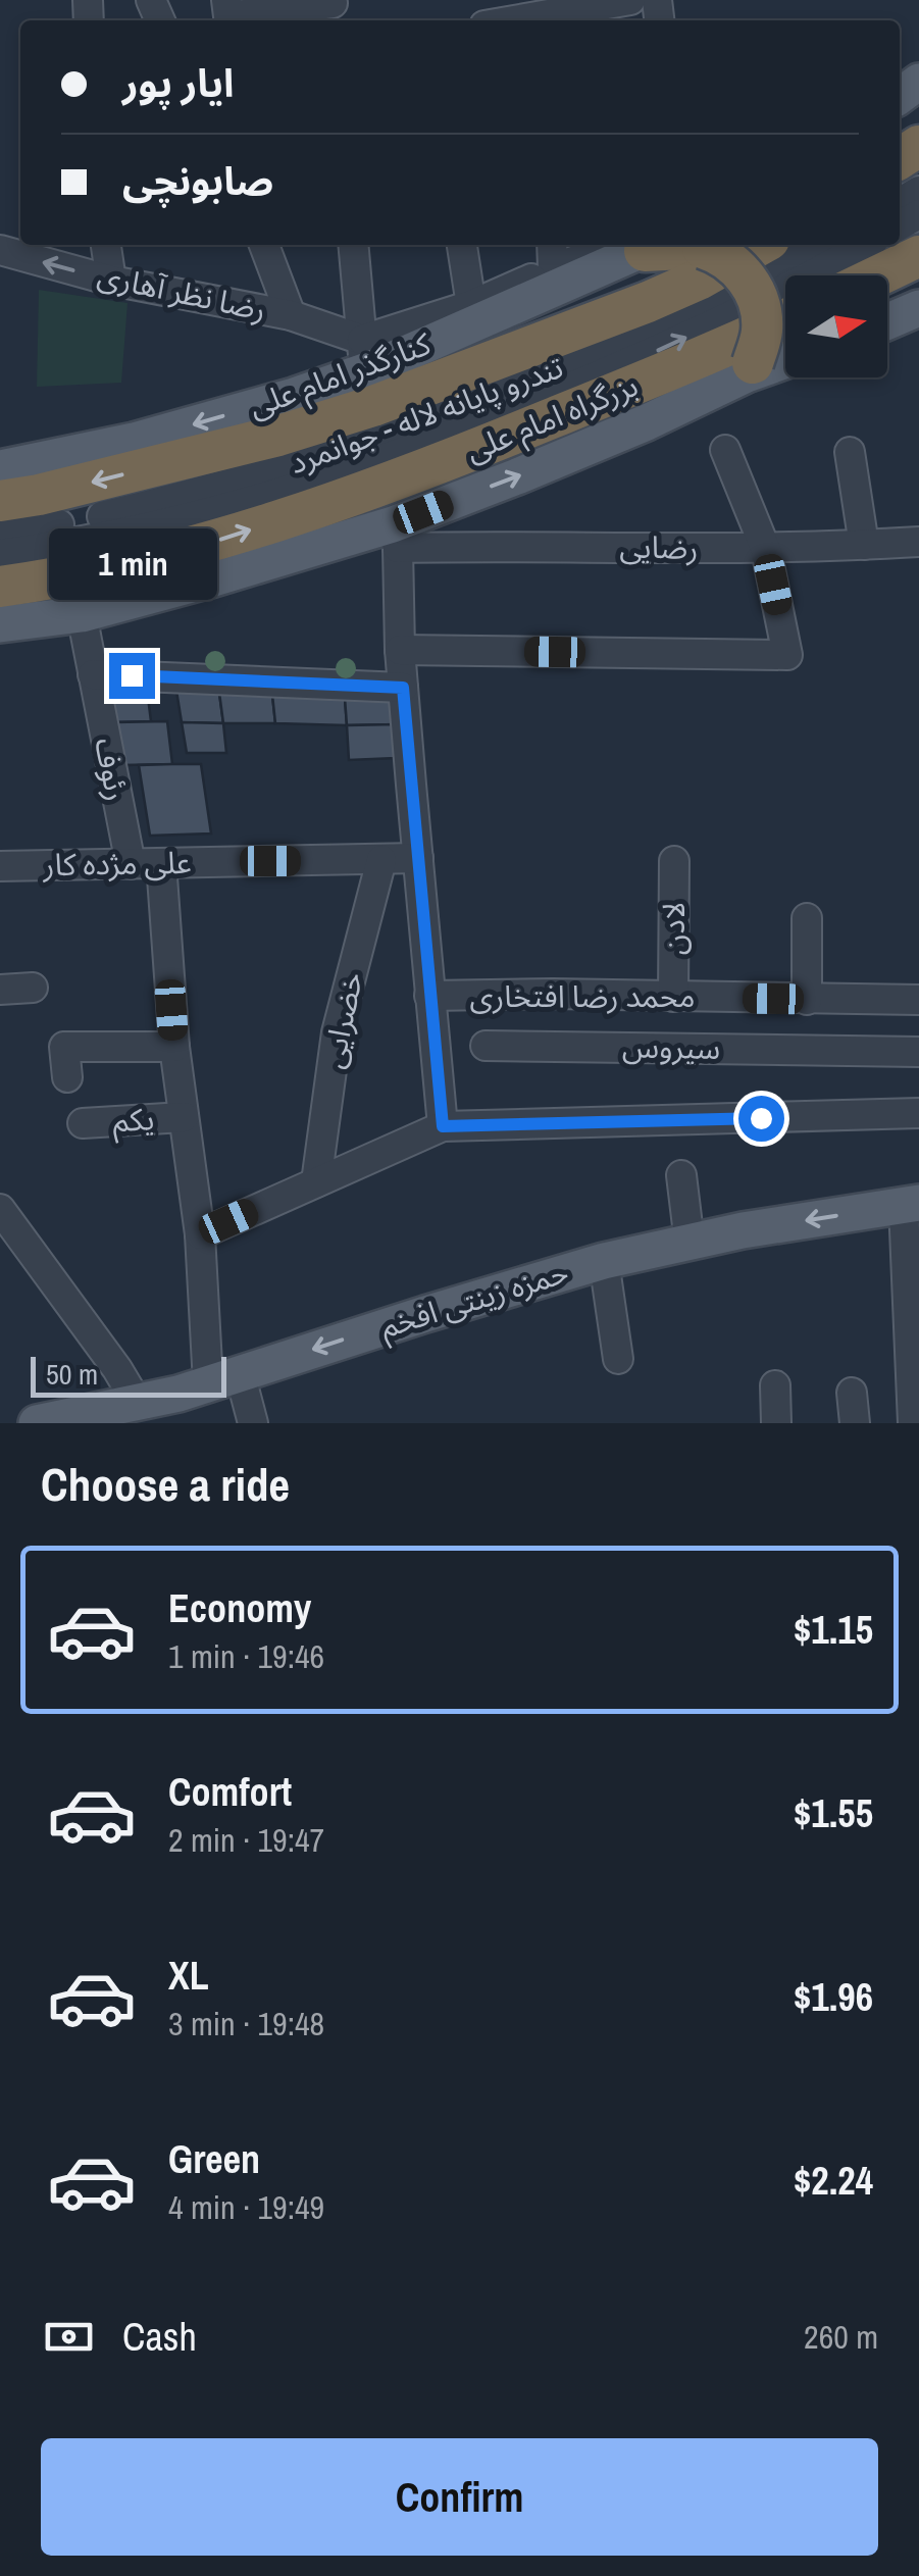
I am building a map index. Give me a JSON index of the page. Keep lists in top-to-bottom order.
{
  "streets": {
    "highway": ["بزرگراه امام علی"],
    "main road": ["کنارگذر امام علی", "حمزه زینتی افخم"],
    "street": [
      "رضا نظر آهاری",
      "تندرو پایانه لاله - جوانمرد",
      "رضایی",
      "رئوف",
      "علی مژده کار",
      "لادن",
      "محمد رضا افتخاری",
      "خضرایی",
      "سیروس",
      "یکم"
    ]
  },
  "crossings": [
    ["رضا نظر آهاری", "کنارگذر امام علی"],
    ["رئوف", "علی مژده کار"],
    ["علی مژده کار", "خضرایی"],
    ["لادن", "محمد رضا افتخاری"]
  ],
  "one_way": ["حمزه زینتی افخم"],
  "scale_bar": "50 m",
  "north": "right",
  "page": {
    "banner": ["ایار پور", "صابونچی"],
    "bubble": "1 min",
    "scale": "50 m",
    "heading": "Choose a ride",
    "list": [
      {
        "name": "Economy",
        "note": "1 min · 19:46",
        "value": "$1.15"
      },
      {
        "name": "Comfort",
        "note": "2 min · 19:47",
        "value": "$1.55"
      },
      {
        "name": "XL",
        "note": "3 min · 19:48",
        "value": "$1.96"
      },
      {
        "name": "Green",
        "note": "4 min · 19:49",
        "value": "$2.24"
      }
    ],
    "pay": ["Cash", "260 m"],
    "buttons": "Confirm"
  }
}
